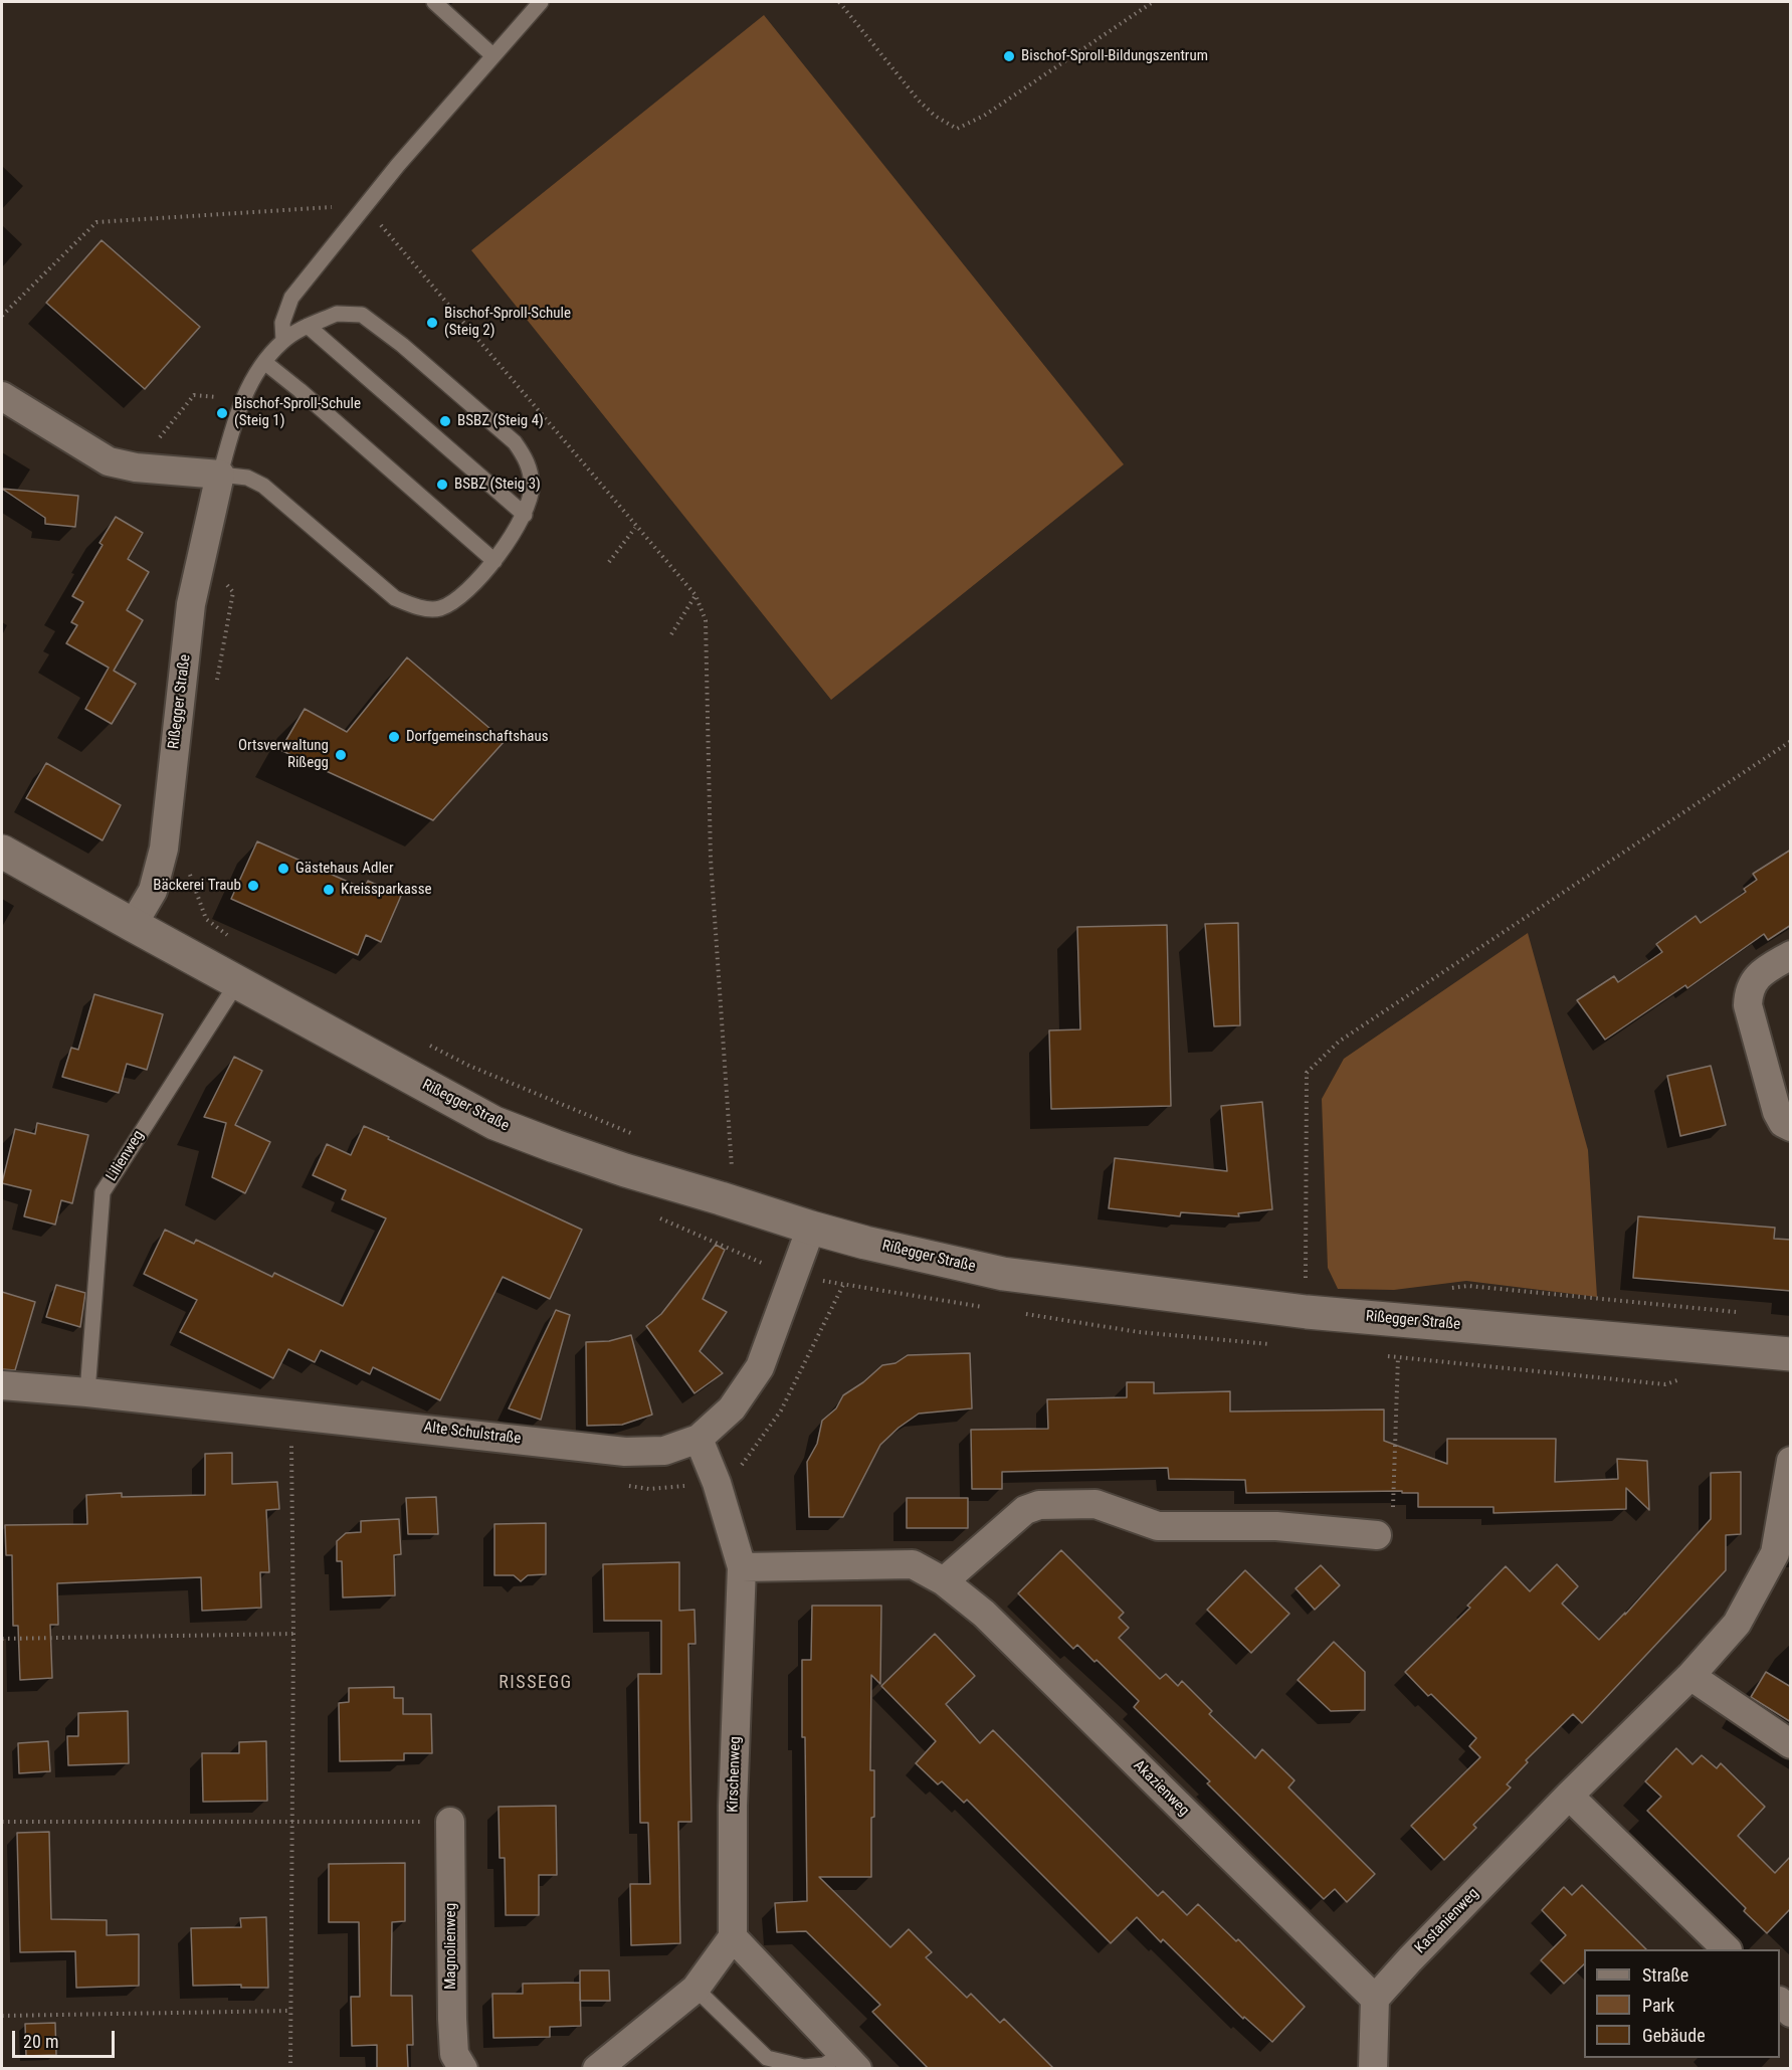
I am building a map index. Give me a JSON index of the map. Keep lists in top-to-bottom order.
{
  "streets": {
    "street": [
      "Rißegger Straße",
      "Alte Schulstraße",
      "Kirschenweg",
      "Akazienweg",
      "Kastanienweg",
      "Magnolienweg"
    ],
    "lane": ["Lilienweg"]
  },
  "crossings": [
    ["Rißegger Straße", "Lilienweg"],
    ["Rißegger Straße", "Alte Schulstraße"],
    ["Lilienweg", "Alte Schulstraße"],
    ["Alte Schulstraße", "Kirschenweg"],
    ["Kirschenweg", "Akazienweg"],
    ["Akazienweg", "Kastanienweg"]
  ],
  "districts": ["RISSEGG"],
  "places": [
    "Bischof-Sproll-Bildungszentrum",
    "Bischof-Sproll-Schule (Steig 2)",
    "Bischof-Sproll-Schule (Steig 1)",
    "BSBZ (Steig 4)",
    "BSBZ (Steig 3)",
    "Dorfgemeinschaftshaus",
    "Ortsverwaltung Rißegg",
    "Gästehaus Adler",
    "Bäckerei Traub",
    "Kreissparkasse"
  ],
  "legend": ["Straße", "Park", "Gebäude"],
  "scale_bar": "20 m"
}
